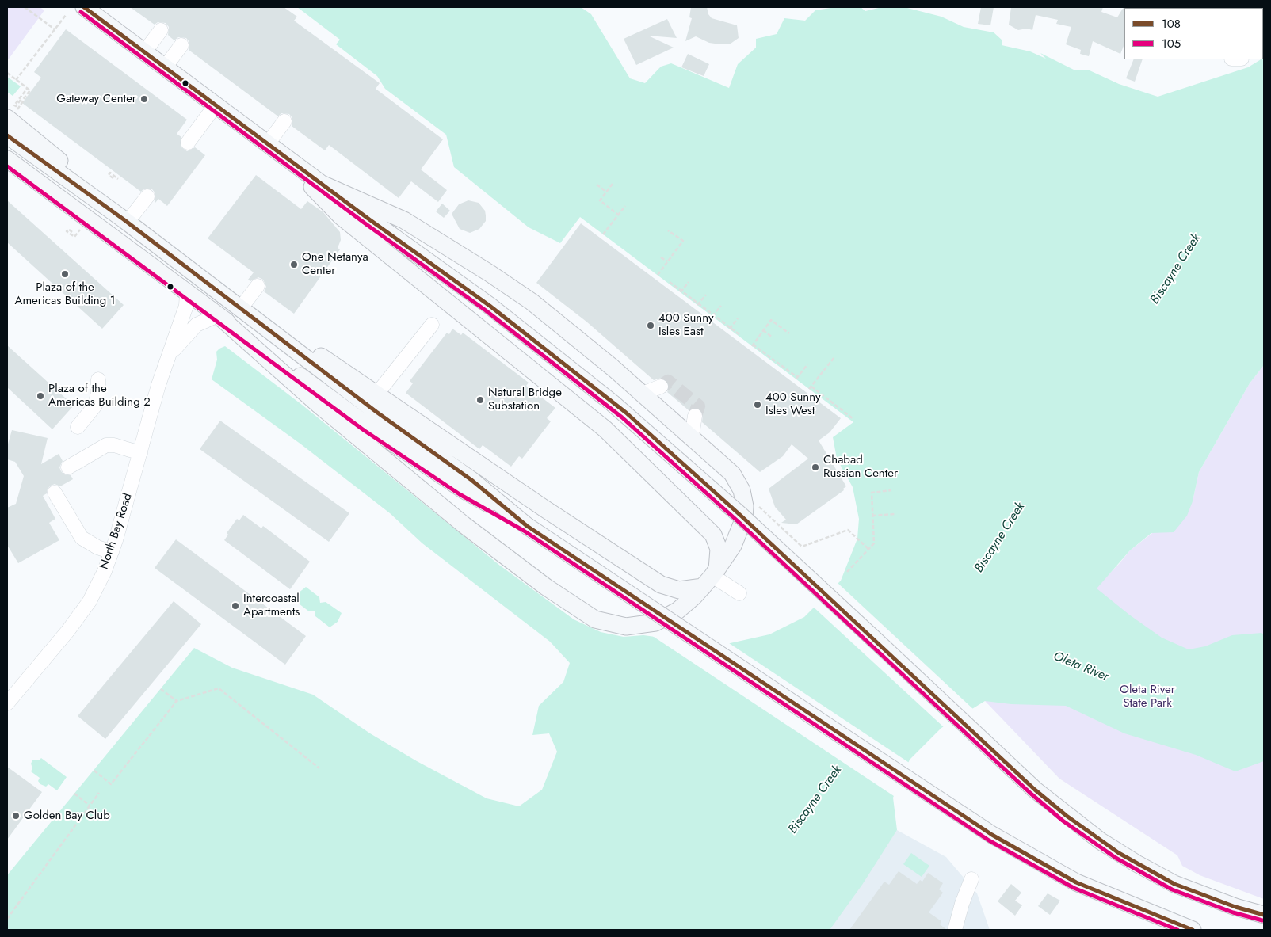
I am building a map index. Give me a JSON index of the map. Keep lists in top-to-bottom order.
{
  "streets": {
    "street": ["North Bay Road"]
  },
  "water": ["Biscayne Creek", "Oleta River"],
  "parks": ["Oleta River State Park"],
  "places": [
    "Gateway Center",
    "One Netanya Center",
    "Plaza of the Americas Building 1",
    "400 Sunny Isles East",
    "Plaza of the Americas Building 2",
    "Natural Bridge Substation",
    "400 Sunny Isles West",
    "Chabad Russian Center",
    "Intercoastal Apartments",
    "Golden Bay Club"
  ],
  "lines": ["transit line 108", "transit line 105"],
  "legend": ["108", "105"]
}
